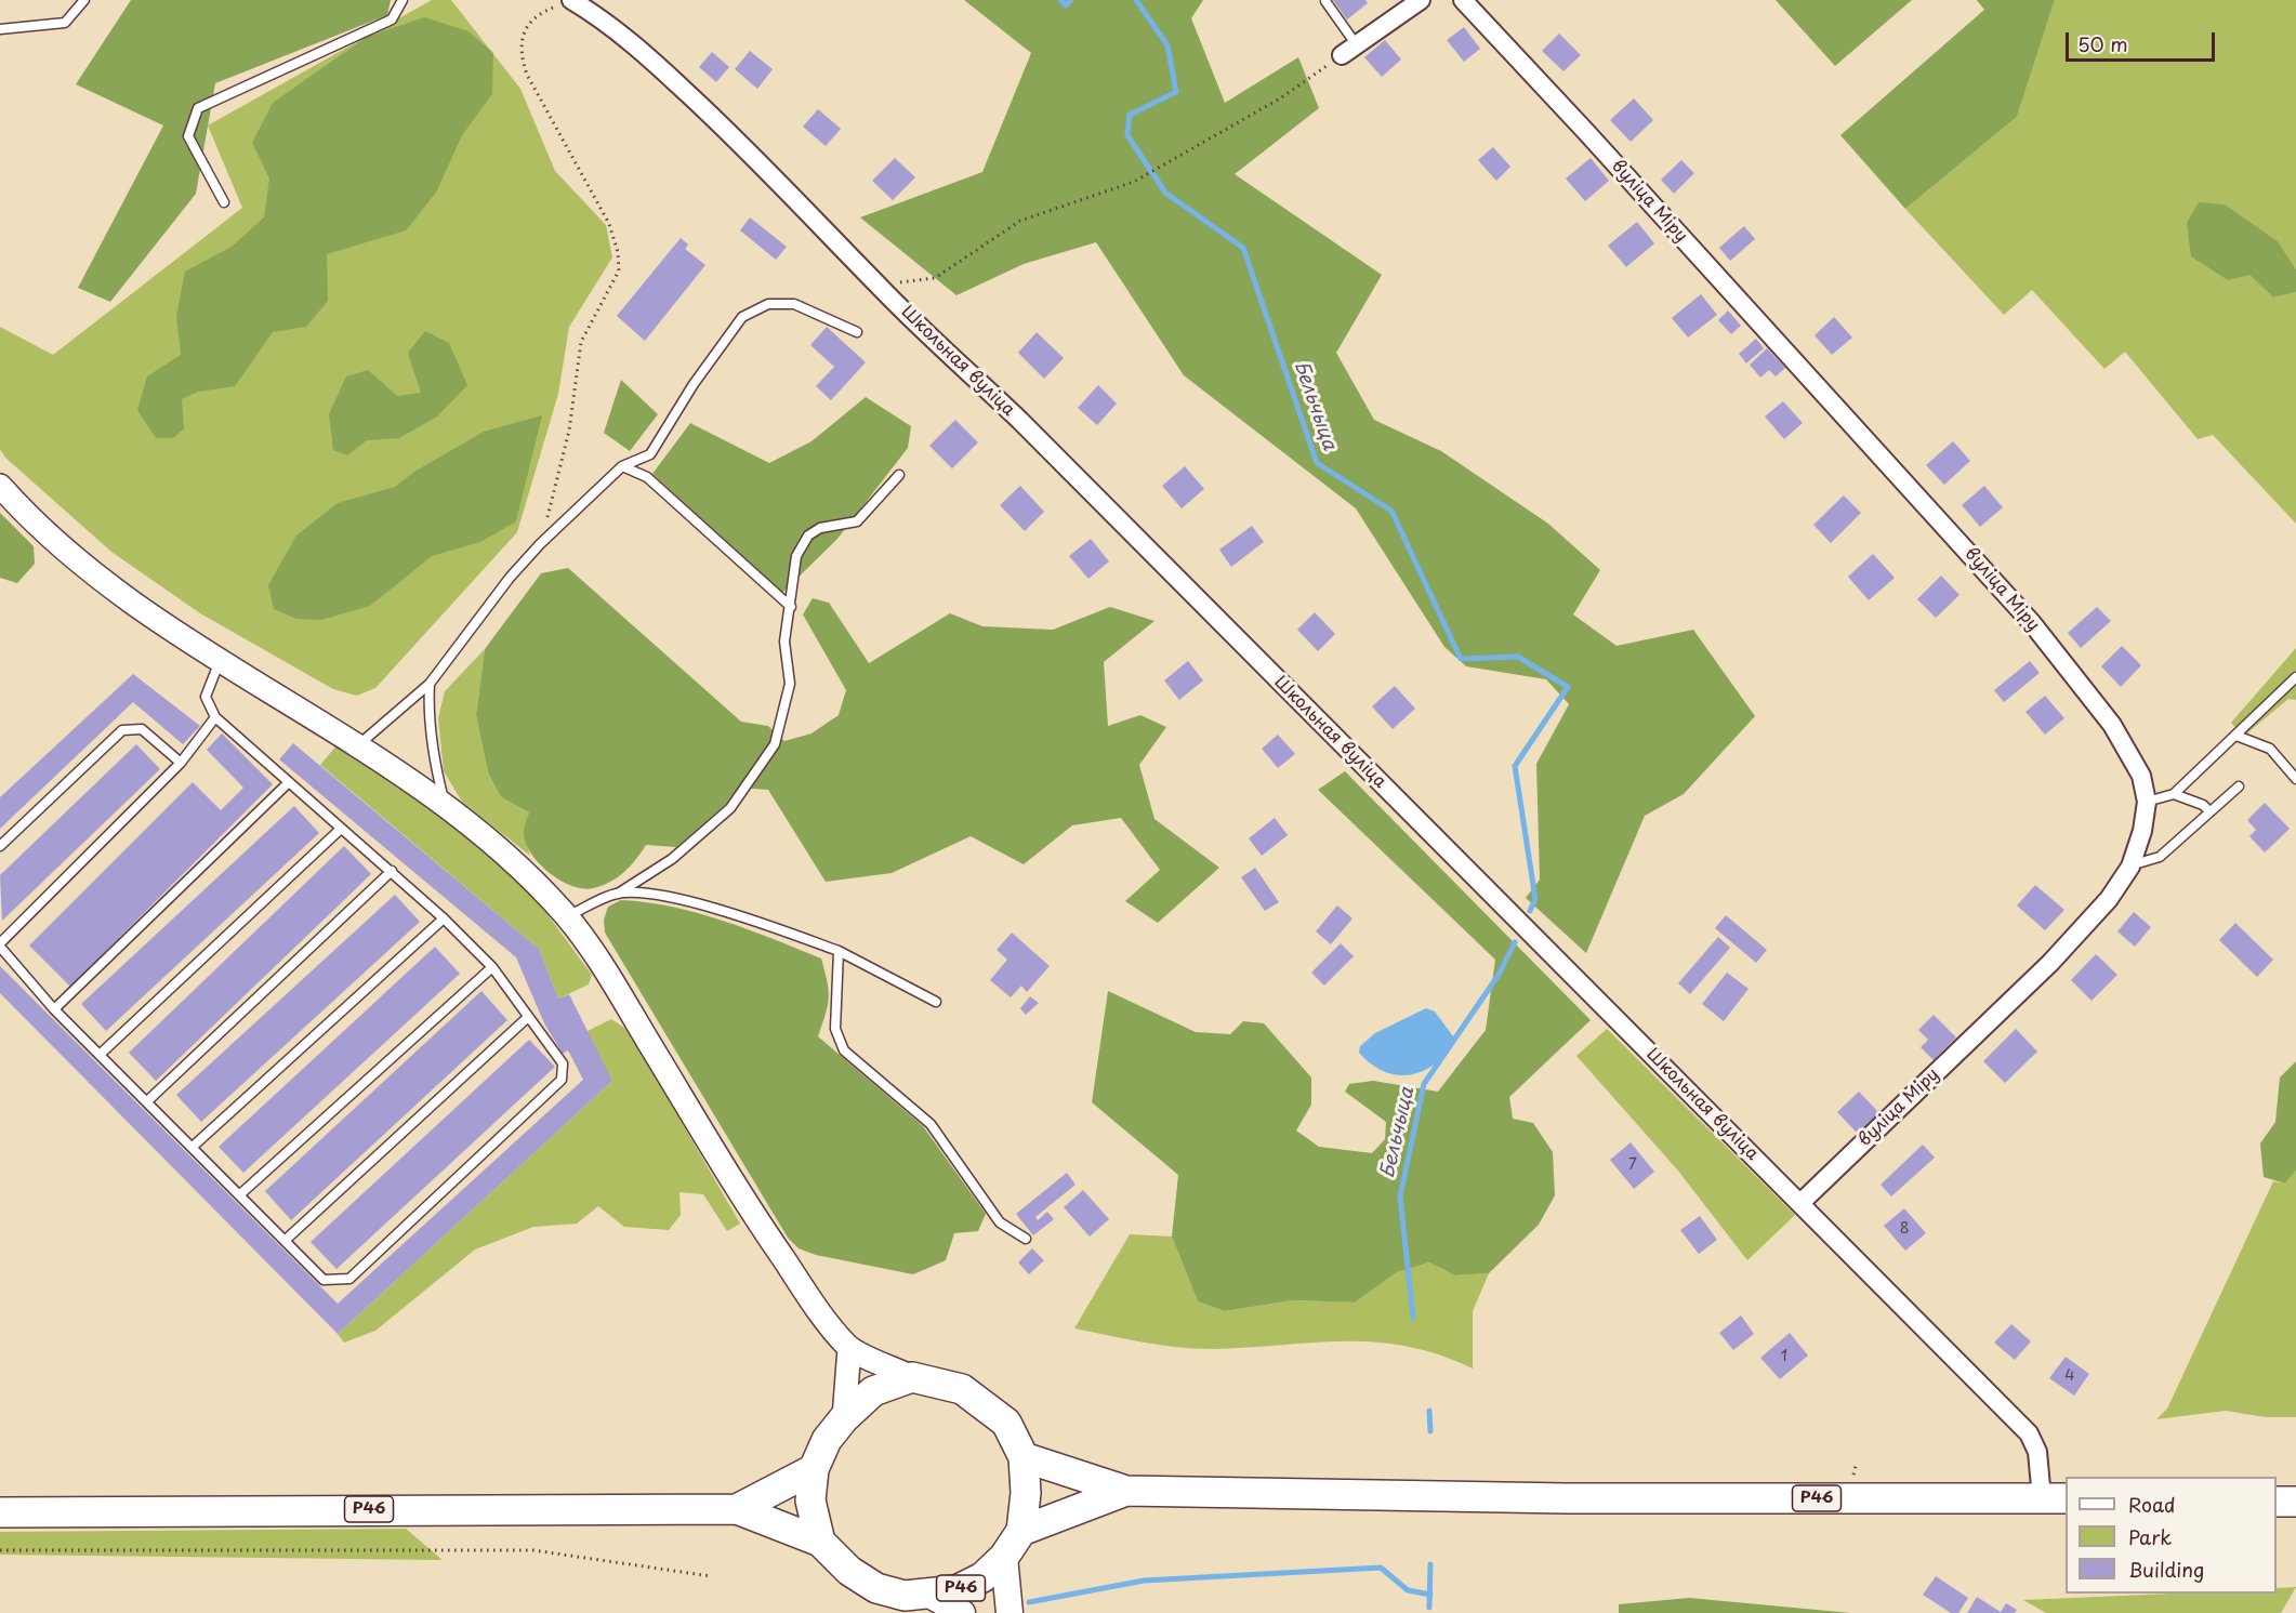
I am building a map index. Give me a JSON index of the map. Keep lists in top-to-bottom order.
{
  "streets": {
    "main road": ["Р46"],
    "street": ["вуліца Міру", "Школьная вуліца"]
  },
  "crossings": [
    ["вуліца Міру", "Школьная вуліца"],
    ["Школьная вуліца", "Р46"]
  ],
  "water": ["Бельчыца"],
  "house_numbers": [
    "7",
    "8",
    "1",
    "4"
  ],
  "legend": ["Road", "Park", "Building"],
  "scale_bar": "50 m"
}
